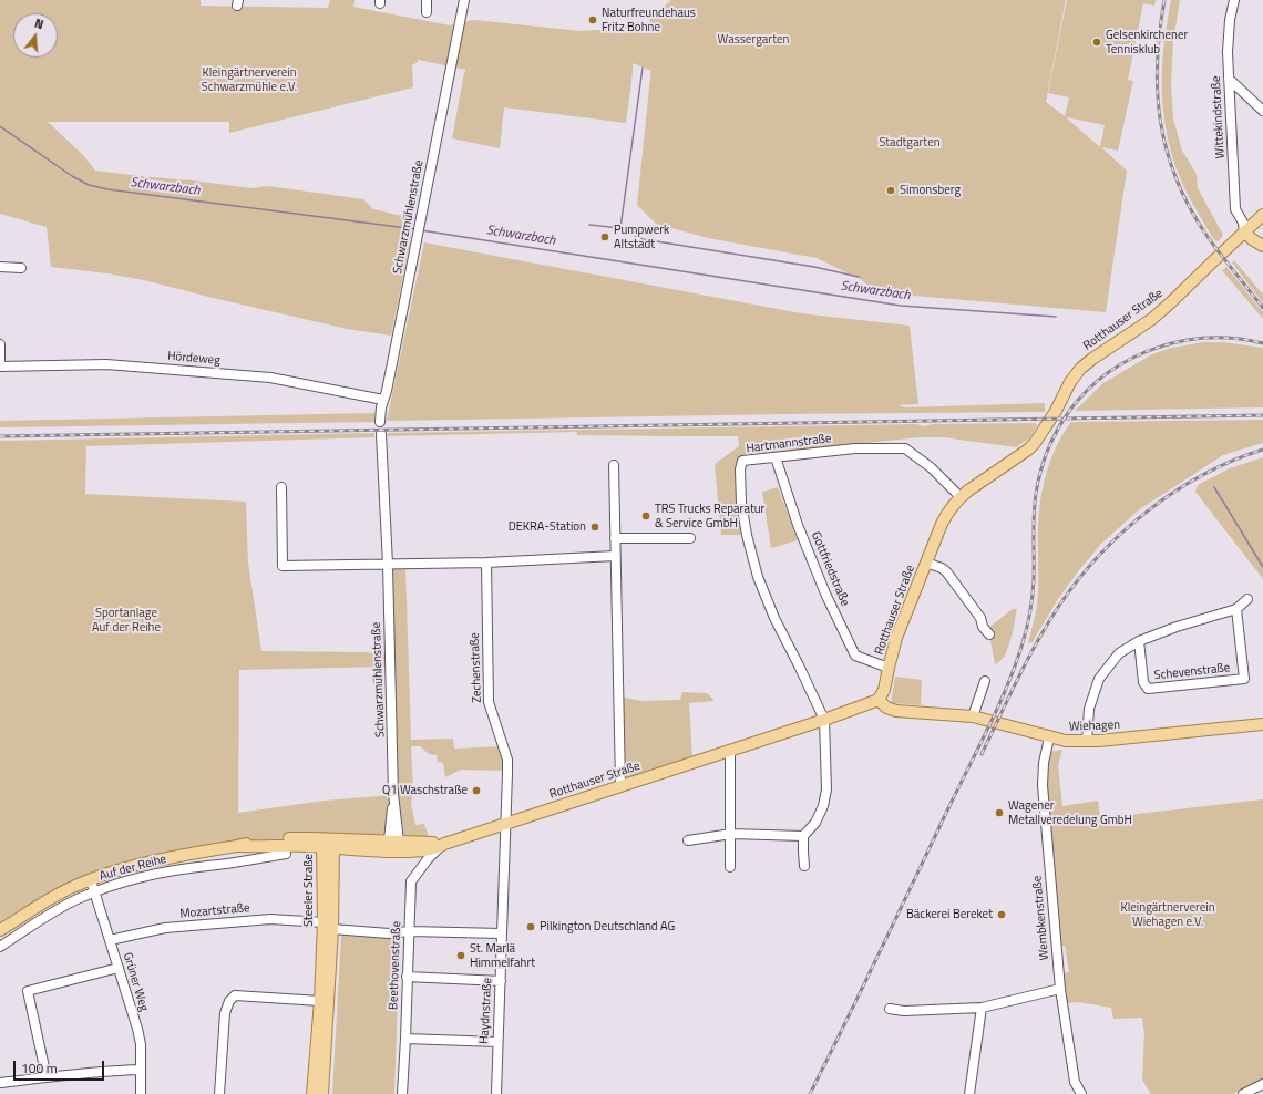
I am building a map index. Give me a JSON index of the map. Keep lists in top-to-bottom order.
{
  "streets": {
    "main road": [
      "Rotthauser Straße",
      "Wiehagen",
      "Auf der Reihe",
      "Steeler Straße"
    ],
    "street": [
      "Wittekindstraße",
      "Schwarzmühlenstraße",
      "Hördeweg",
      "Hartmannstraße",
      "Gottfriedstraße",
      "Zechenstraße",
      "Schevenstraße",
      "Mozartstraße",
      "Wembkenstraße",
      "Beethovenstraße",
      "Grüner Weg",
      "Haydnstraße"
    ]
  },
  "crossings": [
    ["Wittekindstraße", "Rotthauser Straße"],
    ["Schwarzmühlenstraße", "Rotthauser Straße"],
    ["Schwarzmühlenstraße", "Hördeweg"],
    ["Schwarzmühlenstraße", "Auf der Reihe"],
    ["Rotthauser Straße", "Hartmannstraße"],
    ["Rotthauser Straße", "Gottfriedstraße"],
    ["Rotthauser Straße", "Zechenstraße"],
    ["Rotthauser Straße", "Wiehagen"],
    ["Rotthauser Straße", "Auf der Reihe"],
    ["Rotthauser Straße", "Beethovenstraße"],
    ["Rotthauser Straße", "Haydnstraße"],
    ["Hartmannstraße", "Gottfriedstraße"],
    ["Zechenstraße", "Haydnstraße"],
    ["Wiehagen", "Wembkenstraße"],
    ["Auf der Reihe", "Steeler Straße"],
    ["Auf der Reihe", "Grüner Weg"],
    ["Steeler Straße", "Mozartstraße"],
    ["Mozartstraße", "Grüner Weg"]
  ],
  "water": ["Schwarzbach"],
  "parks": [
    "Wassergarten",
    "Kleingärtnerverein Schwarzmühle e.V.",
    "Stadtgarten",
    "Sportanlage Auf der Reihe",
    "Kleingärtnerverein Wiehagen e.V."
  ],
  "places": [
    "Naturfreundehaus Fritz Bohne",
    "Gelsenkirchener Tennisklub",
    "Simonsberg",
    "Pumpwerk Altstadt",
    "TRS Trucks Reparatur & Service GmbH",
    "DEKRA-Station",
    "Q1 Waschstraße",
    "Wagener Metallveredelung GmbH",
    "Bäckerei Bereket",
    "Pilkington Deutschland AG",
    "St. Marlä Himmelfahrt"
  ],
  "scale_bar": "100 m",
  "north": "top"
}
